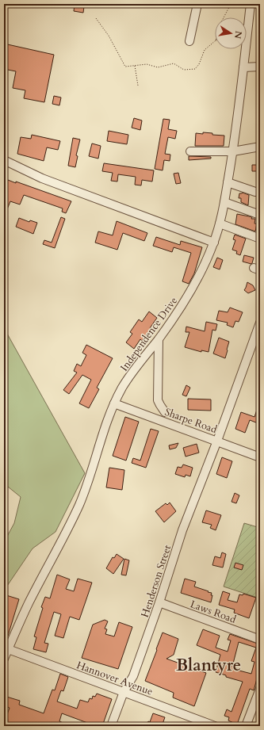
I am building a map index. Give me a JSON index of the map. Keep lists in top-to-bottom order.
{
  "streets": {
    "street": [
      "Independence Drive",
      "Sharpe Road",
      "Henderson Street",
      "Laws Road",
      "Hannover Avenue"
    ]
  },
  "crossings": [
    ["Independence Drive", "Sharpe Road"],
    ["Independence Drive", "Hannover Avenue"],
    ["Sharpe Road", "Henderson Street"],
    ["Henderson Street", "Laws Road"],
    ["Henderson Street", "Hannover Avenue"]
  ],
  "districts": ["Blantyre"],
  "north": "right"
}
